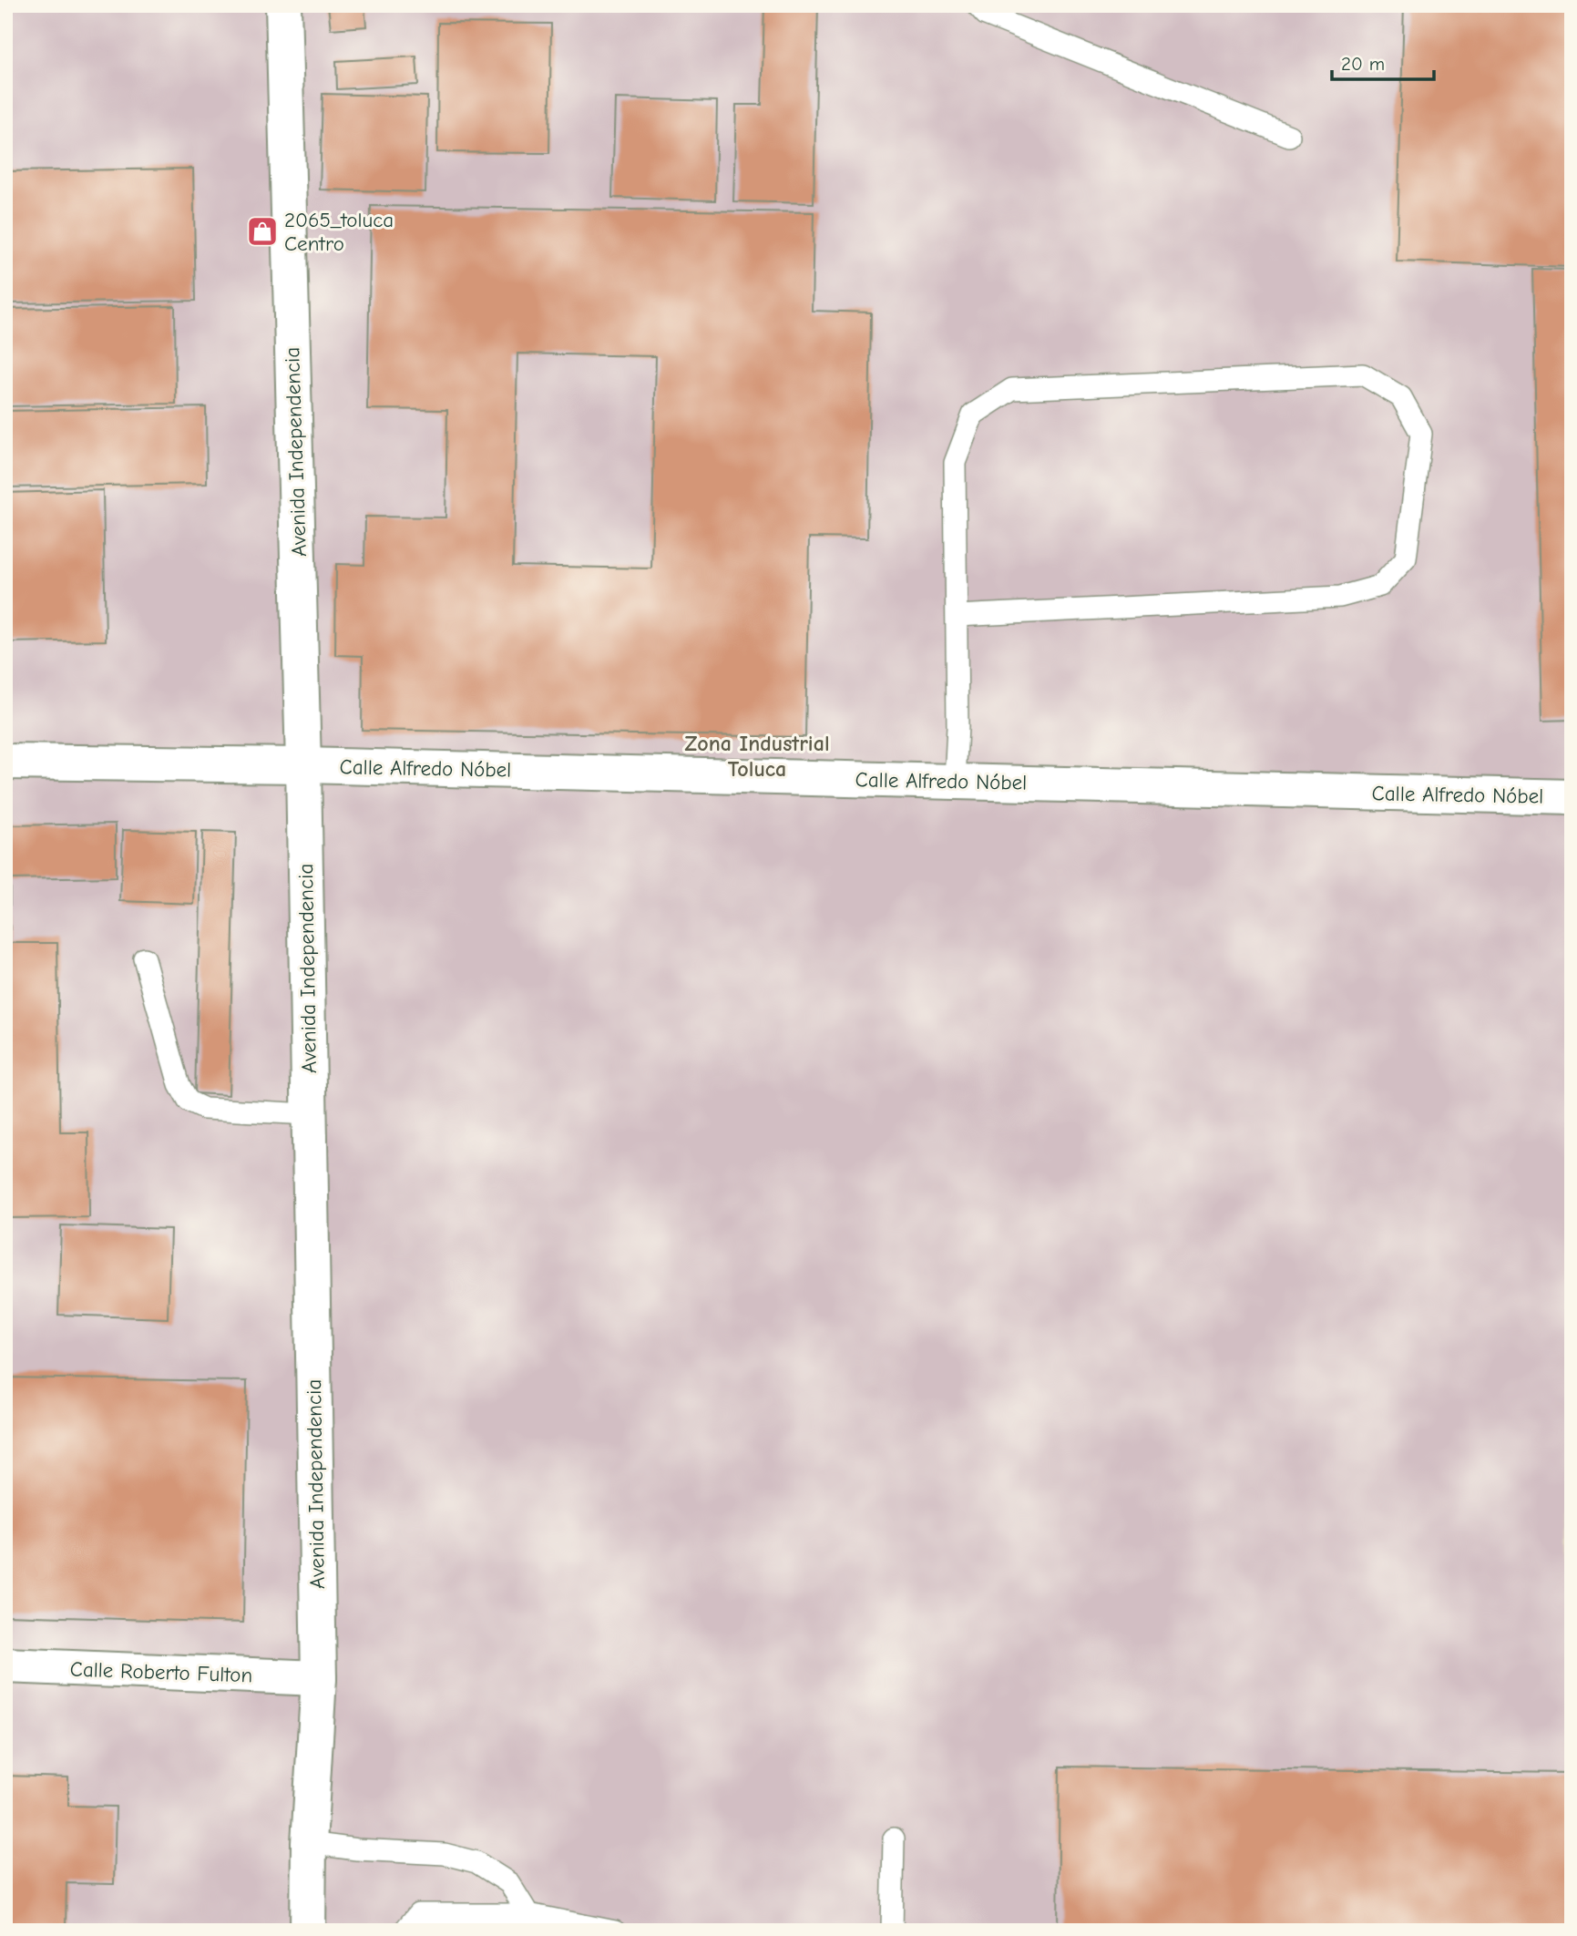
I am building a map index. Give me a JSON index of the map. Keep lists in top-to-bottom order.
{
  "streets": {
    "main road": ["Avenida Independencia", "Calle Alfredo Nóbel", "Calle Roberto Fulton"]
  },
  "crossings": [
    ["Avenida Independencia", "Calle Alfredo Nóbel"],
    ["Avenida Independencia", "Calle Roberto Fulton"]
  ],
  "districts": ["Zona Industrial Toluca"],
  "places": {
    "shop": ["2065_toluca Centro"]
  },
  "scale_bar": "20 m"
}
